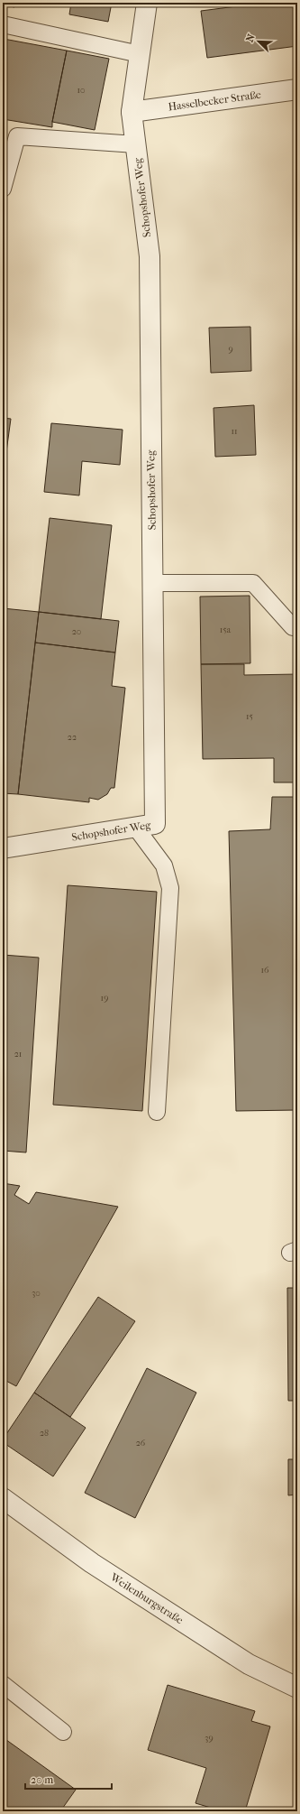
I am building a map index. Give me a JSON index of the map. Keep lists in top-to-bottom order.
{
  "streets": {
    "street": ["Hasselbecker Straße", "Schopshofer Weg", "Weilenburgstraße"]
  },
  "crossings": [
    ["Hasselbecker Straße", "Schopshofer Weg"]
  ],
  "house_numbers": [
    "10",
    "9",
    "11",
    "15a",
    "20",
    "15",
    "22",
    "16",
    "19",
    "21",
    "30",
    "28",
    "26",
    "39"
  ],
  "scale_bar": "20 m",
  "north": "top left"
}
